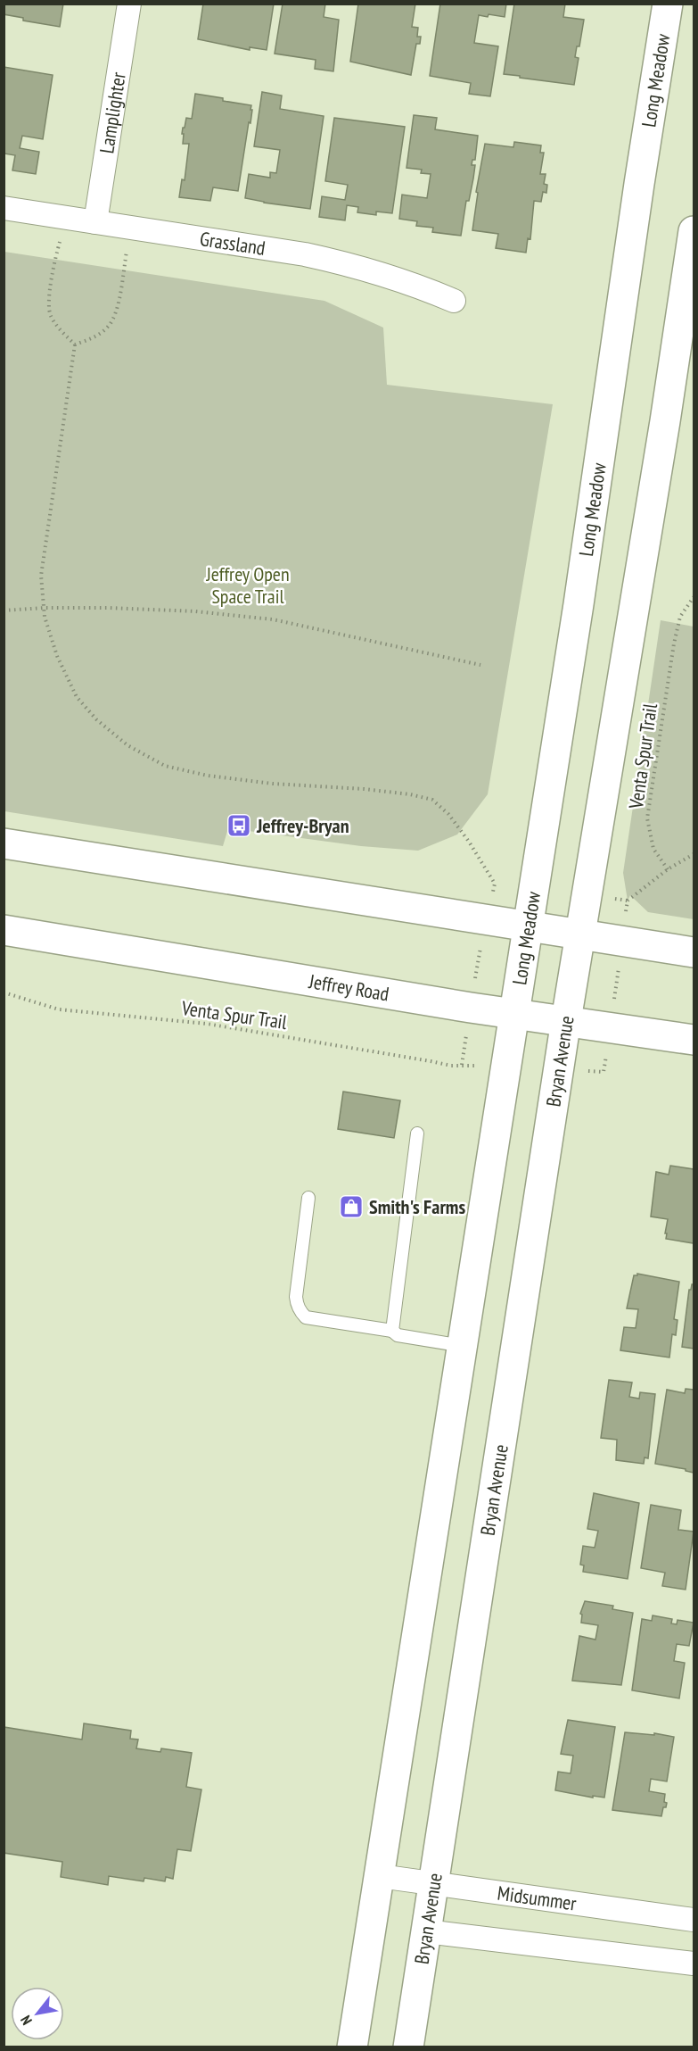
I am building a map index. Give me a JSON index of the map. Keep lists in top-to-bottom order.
{
  "streets": {
    "main road": ["Long Meadow", "Jeffrey Road", "Bryan Avenue"],
    "street": ["Lamplighter", "Grassland", "Midsummer"],
    "path": ["Venta Spur Trail"]
  },
  "crossings": [
    ["Long Meadow", "Jeffrey Road"],
    ["Lamplighter", "Grassland"],
    ["Jeffrey Road", "Bryan Avenue"],
    ["Bryan Avenue", "Midsummer"]
  ],
  "parks": ["Jeffrey Open Space Trail"],
  "places": {
    "bus stop": ["Jeffrey-Bryan"],
    "shop": ["Smith's Farms"]
  },
  "north": "bottom left"
}
